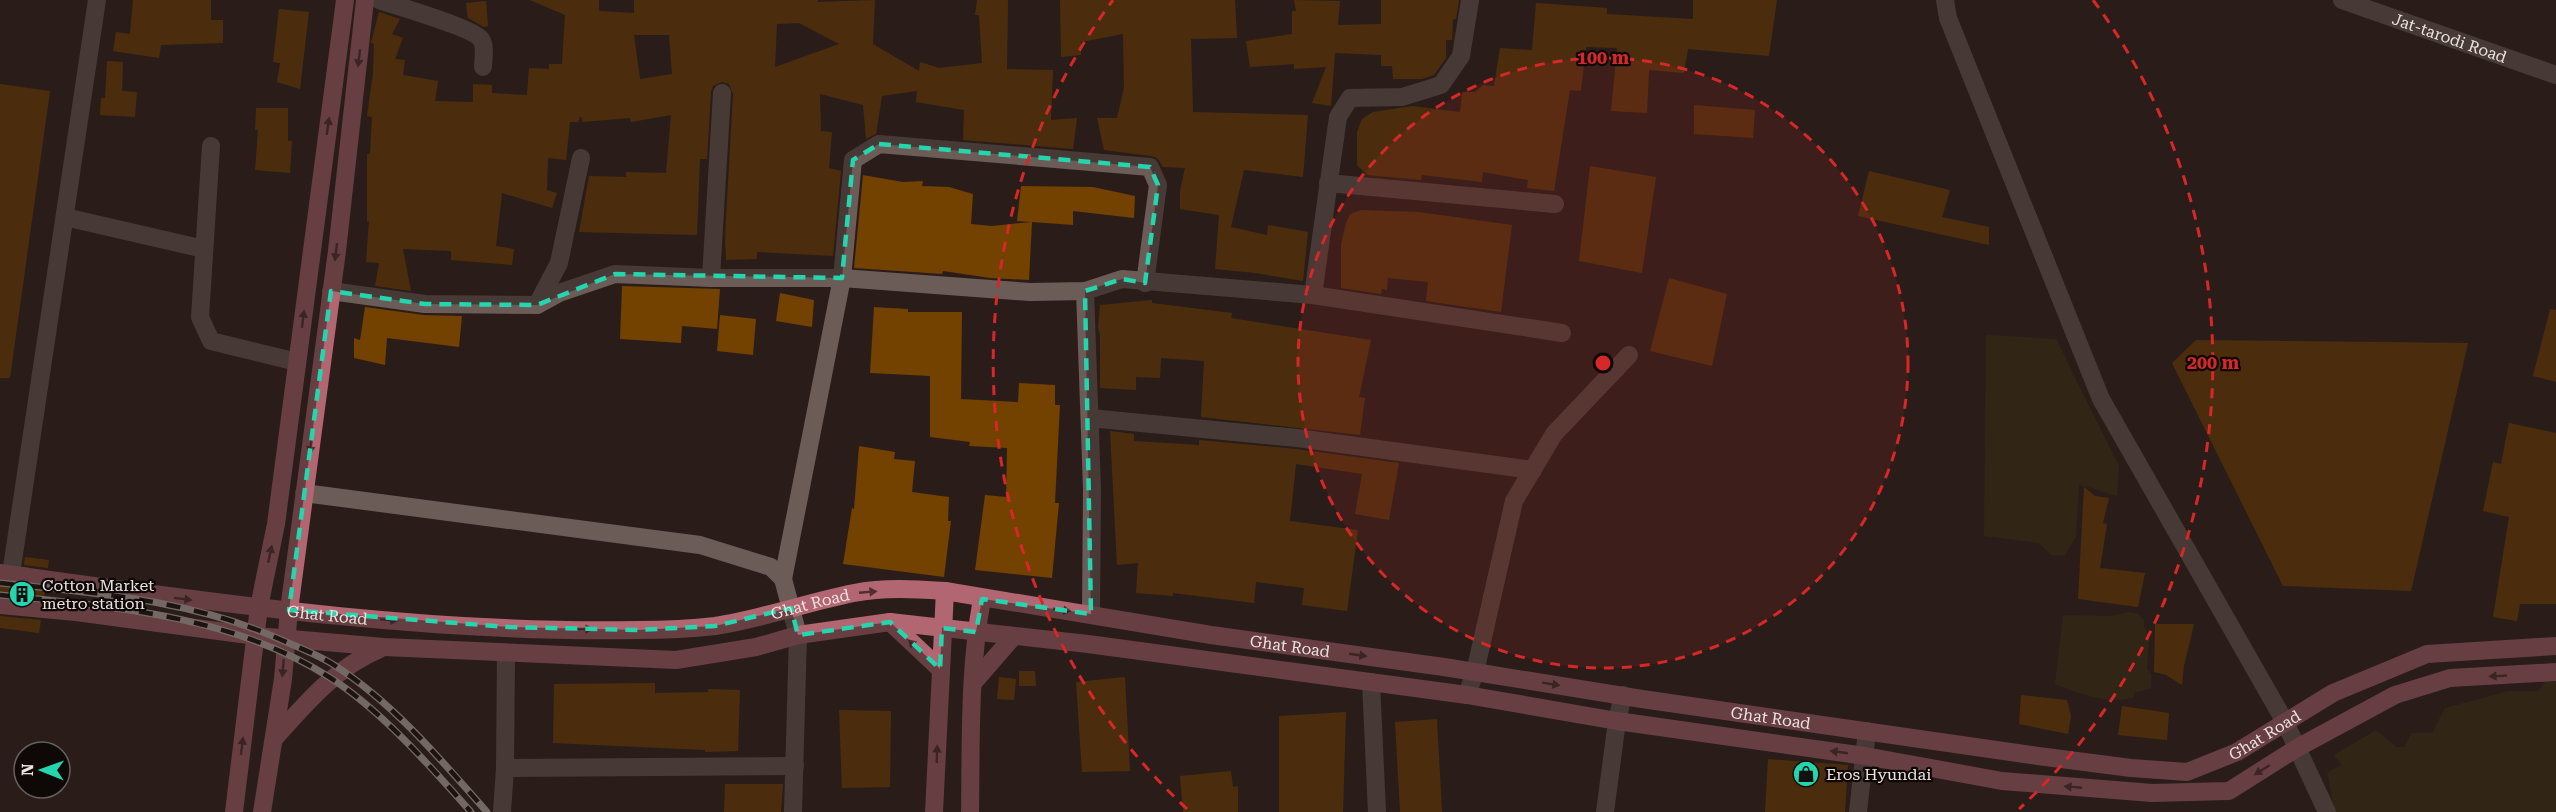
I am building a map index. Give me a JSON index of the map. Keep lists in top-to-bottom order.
{
  "streets": {
    "main road": ["Ghat Road"],
    "street": ["Jat-tarodi Road"]
  },
  "places": {
    "building": ["Cotton Market metro station"],
    "shop": ["Eros Hyundai"]
  },
  "north": "left",
  "rings": ["100 m", "200 m"]
}
